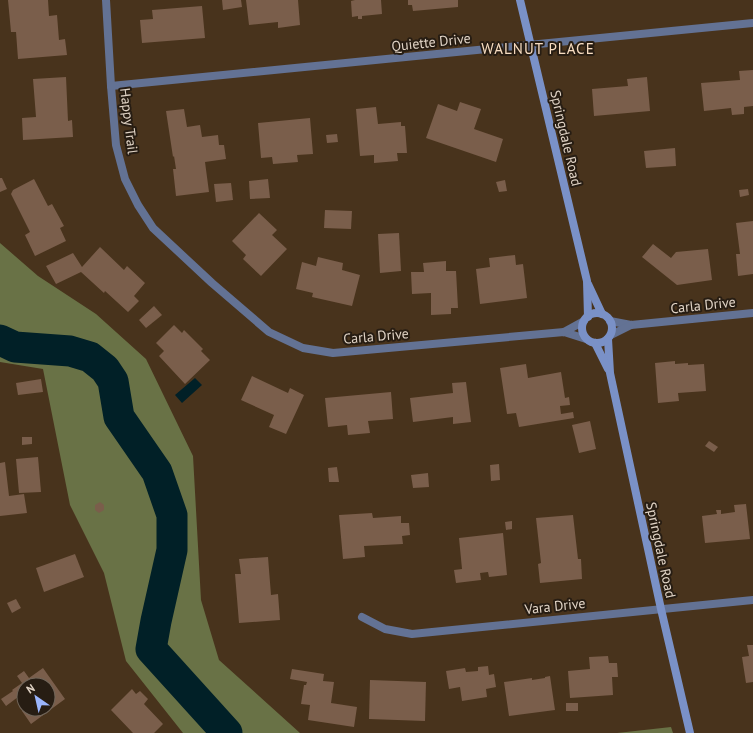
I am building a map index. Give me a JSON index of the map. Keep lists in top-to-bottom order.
{
  "streets": {
    "street": [
      "Quiette Drive",
      "Happy Trail",
      "Springdale Road",
      "Carla Drive",
      "Vara Drive"
    ]
  },
  "crossings": [
    ["Quiette Drive", "Happy Trail"],
    ["Quiette Drive", "Springdale Road"],
    ["Happy Trail", "Carla Drive"],
    ["Springdale Road", "Carla Drive"],
    ["Springdale Road", "Vara Drive"]
  ],
  "districts": ["WALNUT PLACE"],
  "north": "top left"
}
